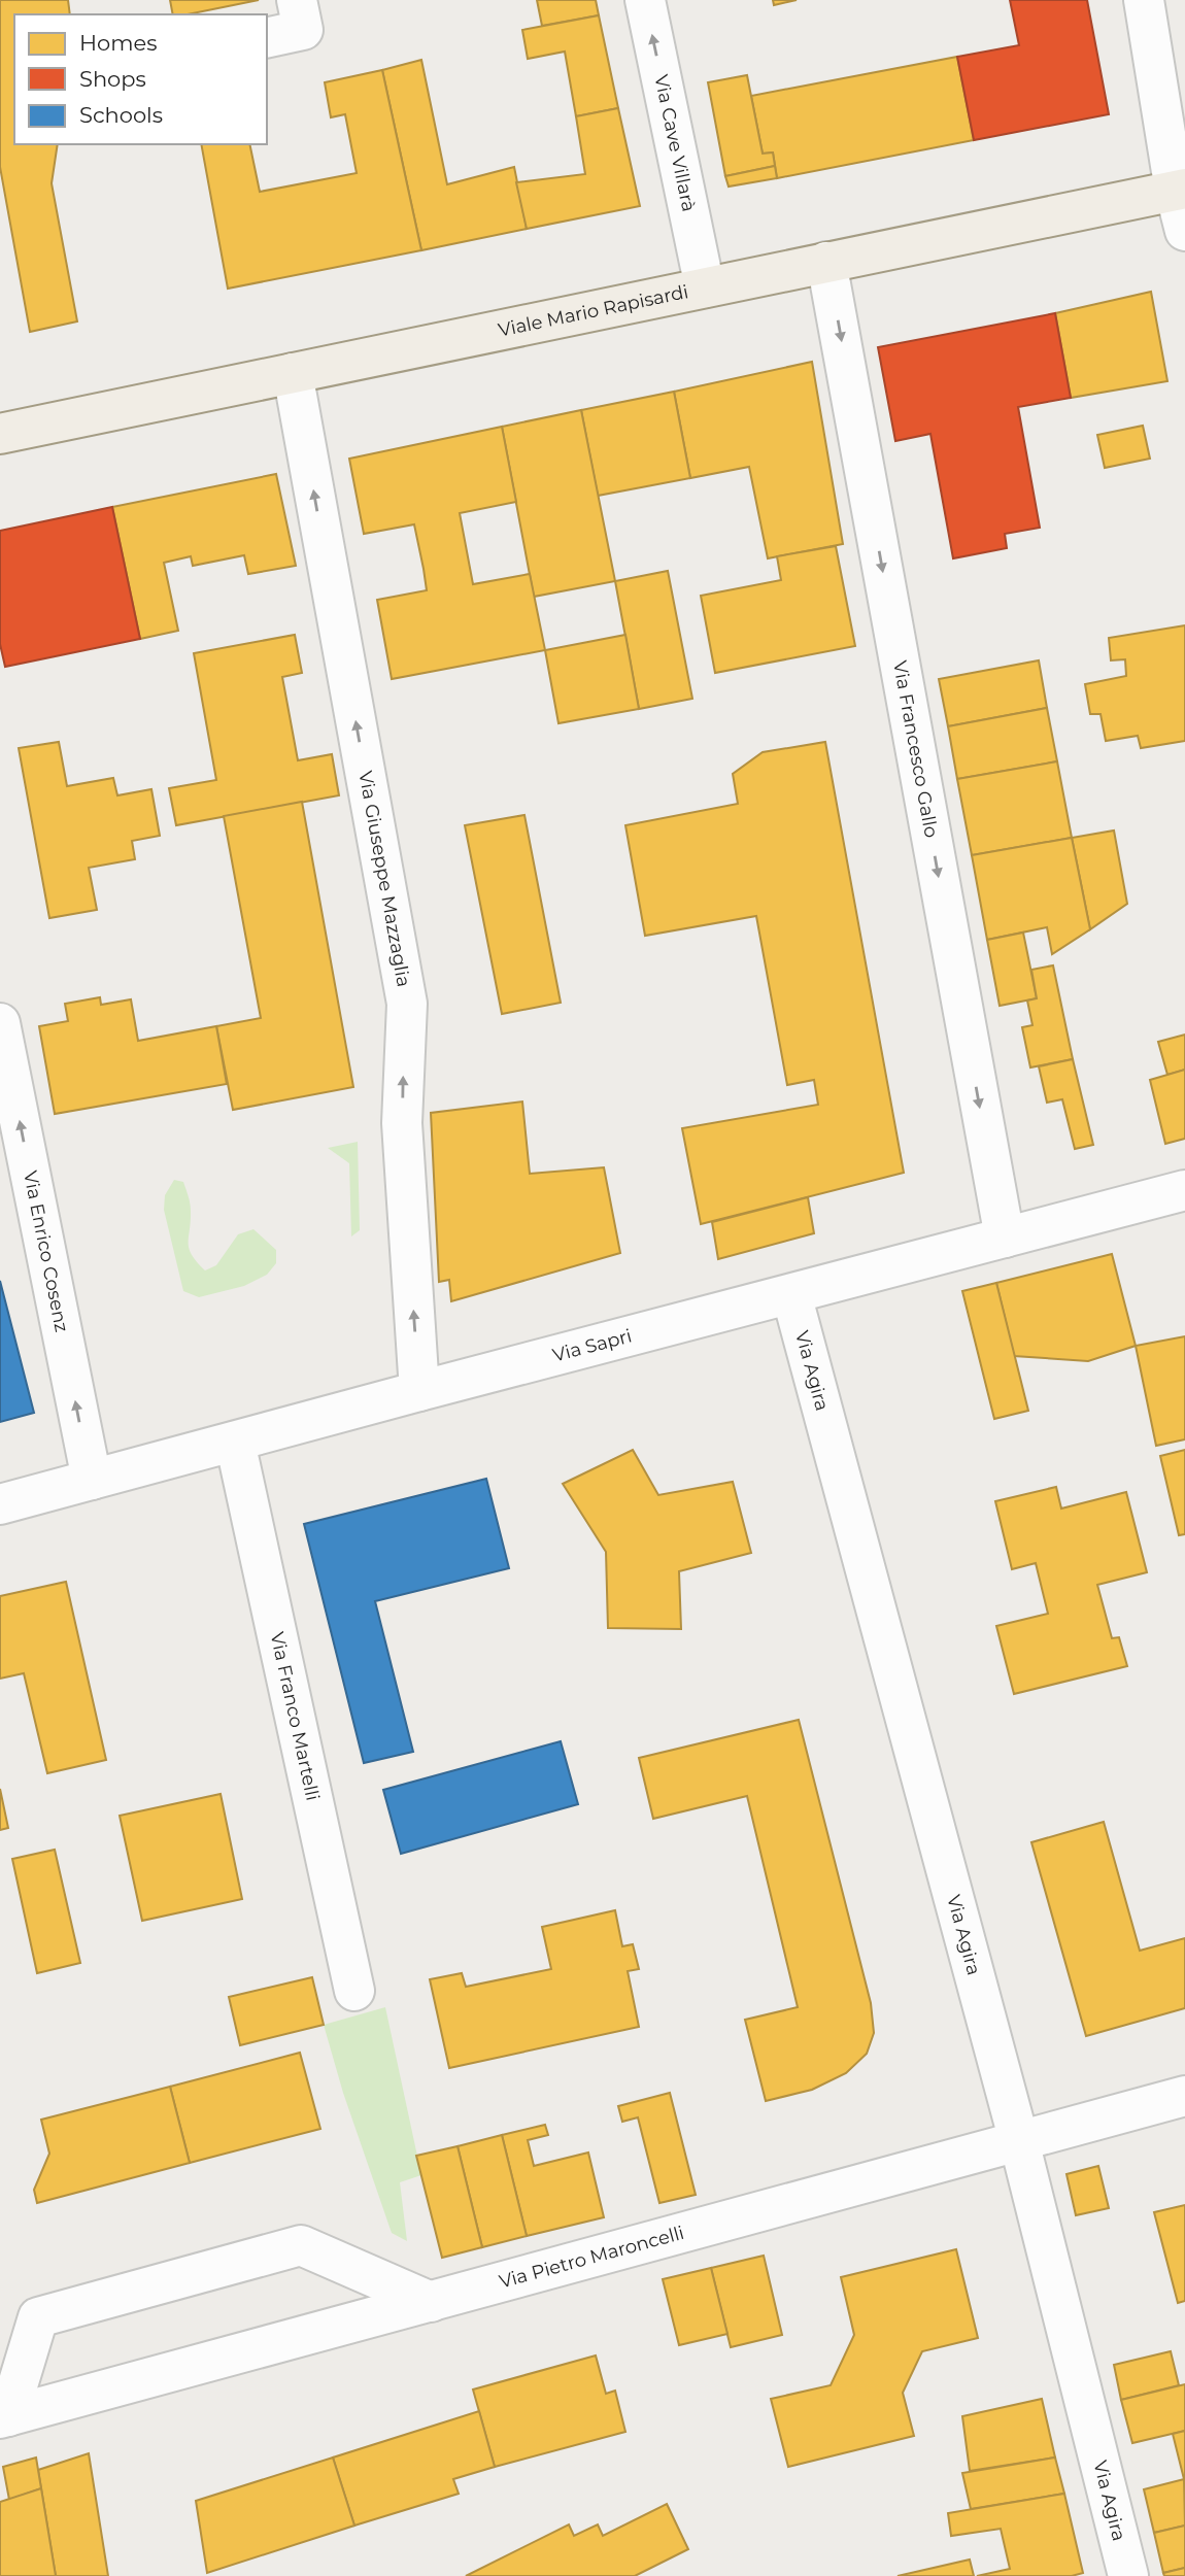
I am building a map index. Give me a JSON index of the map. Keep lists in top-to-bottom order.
{
  "streets": {
    "main road": ["Viale Mario Rapisardi"],
    "street": [
      "Via Cave Villarà",
      "Via Francesco Gallo",
      "Via Giuseppe Mazzaglia",
      "Via Enrico Cosenz",
      "Via Sapri",
      "Via Agira",
      "Via Franco Martelli",
      "Via Pietro Maroncelli"
    ]
  },
  "crossings": [
    ["Via Cave Villarà", "Viale Mario Rapisardi"],
    ["Viale Mario Rapisardi", "Via Francesco Gallo"],
    ["Viale Mario Rapisardi", "Via Giuseppe Mazzaglia"],
    ["Via Francesco Gallo", "Via Sapri"],
    ["Via Giuseppe Mazzaglia", "Via Sapri"],
    ["Via Enrico Cosenz", "Via Sapri"],
    ["Via Sapri", "Via Agira"],
    ["Via Sapri", "Via Franco Martelli"],
    ["Via Agira", "Via Pietro Maroncelli"]
  ],
  "one_way": [
    "Via Cave Villarà",
    "Via Francesco Gallo",
    "Via Giuseppe Mazzaglia",
    "Via Enrico Cosenz"
  ],
  "legend": ["Homes", "Shops", "Schools"]
}
